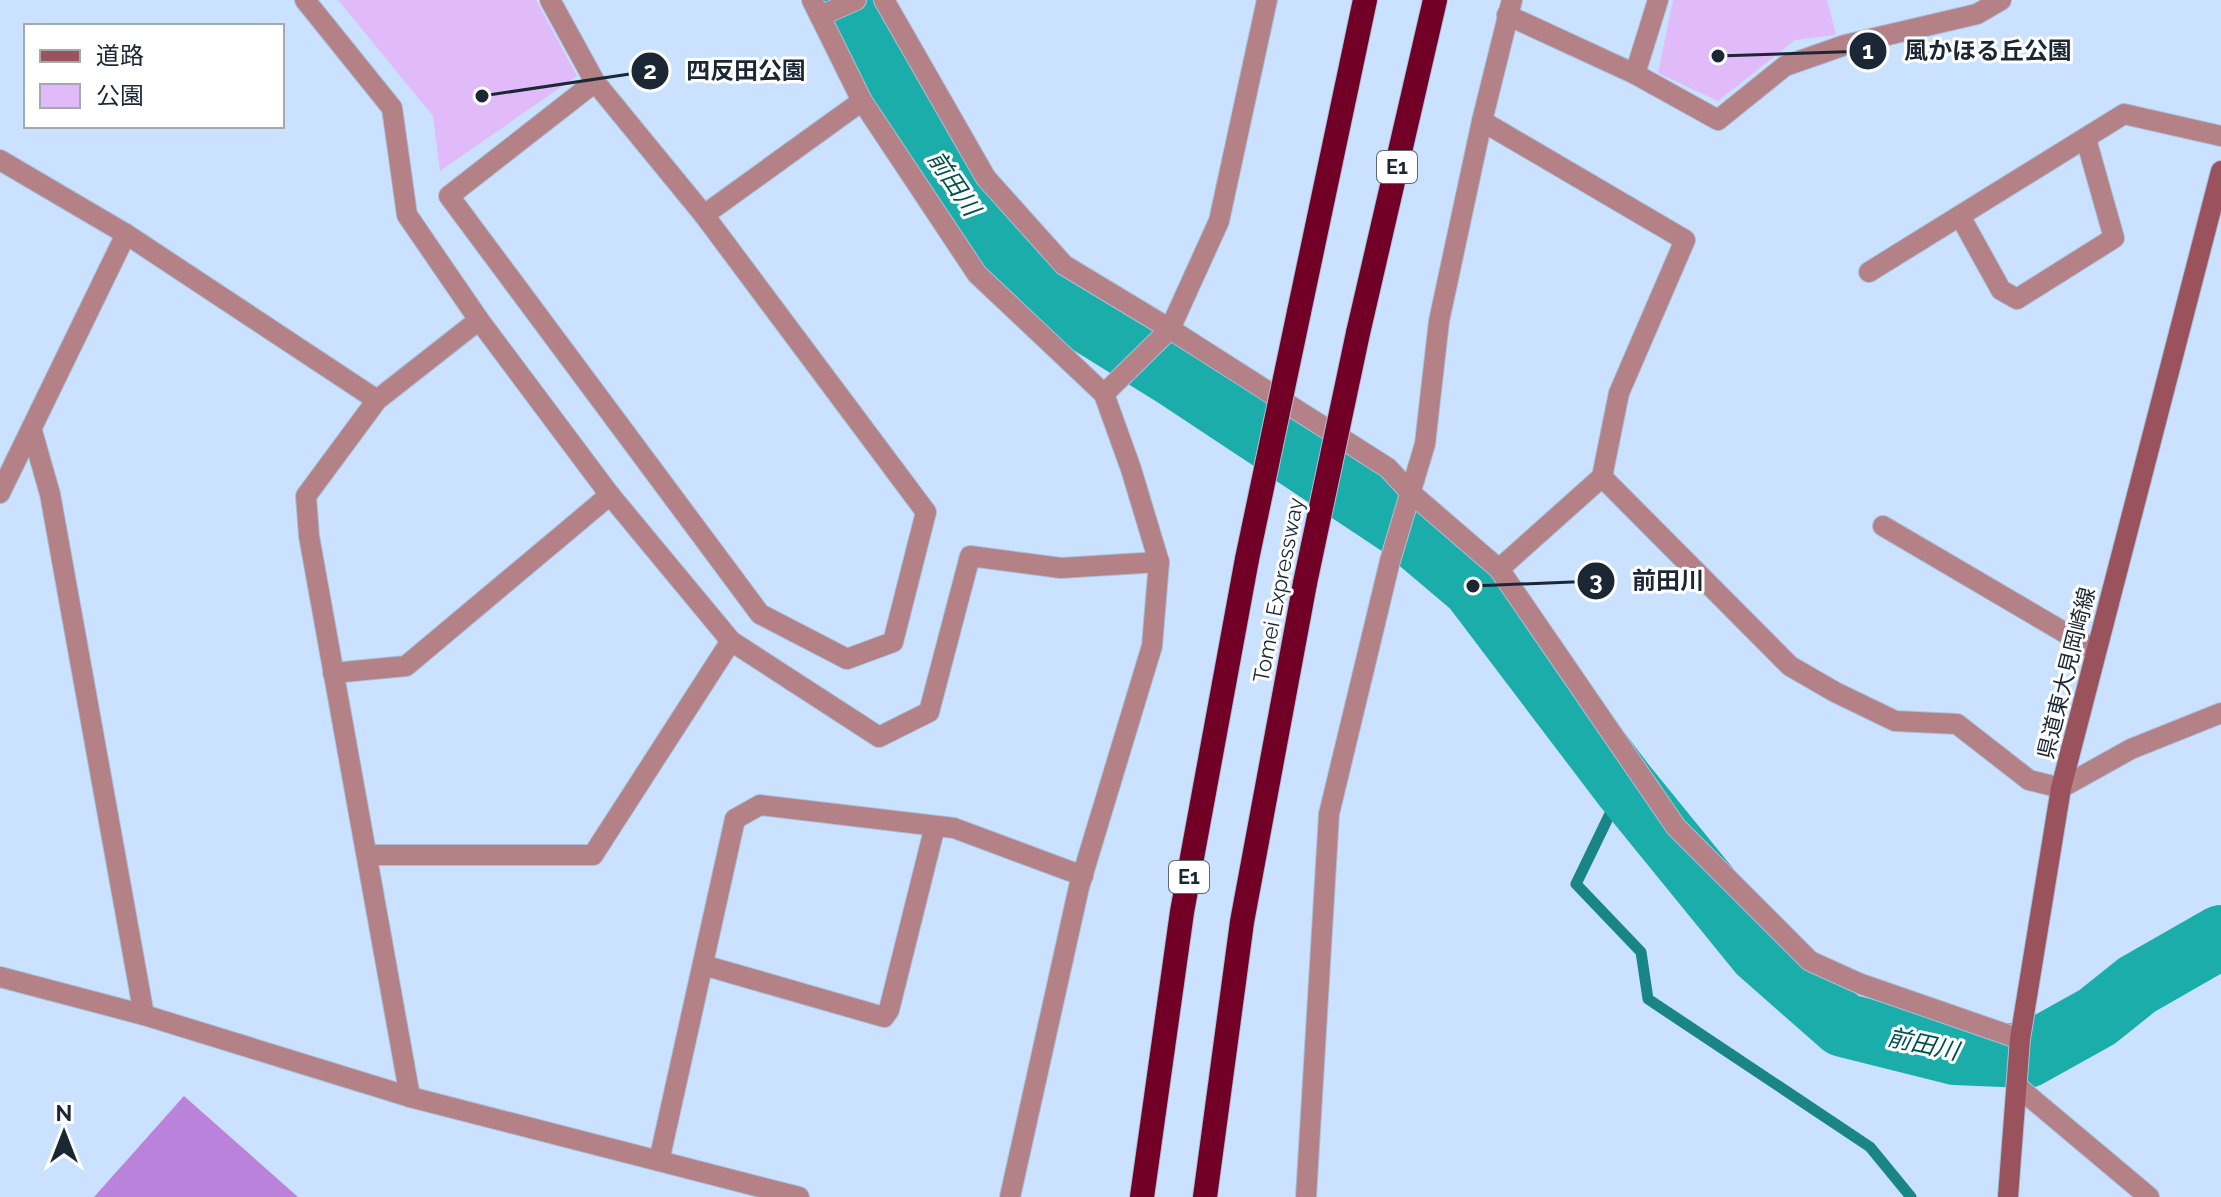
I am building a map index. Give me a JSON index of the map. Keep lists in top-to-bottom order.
{
  "streets": {
    "highway": ["E1", "Tomei Expressway"],
    "main road": ["県道東大見岡崎線"]
  },
  "water": ["前田川"],
  "places": ["風かほる丘公園", "四反田公園", "前田川"],
  "legend": ["道路", "公園"],
  "north": "top"
}
